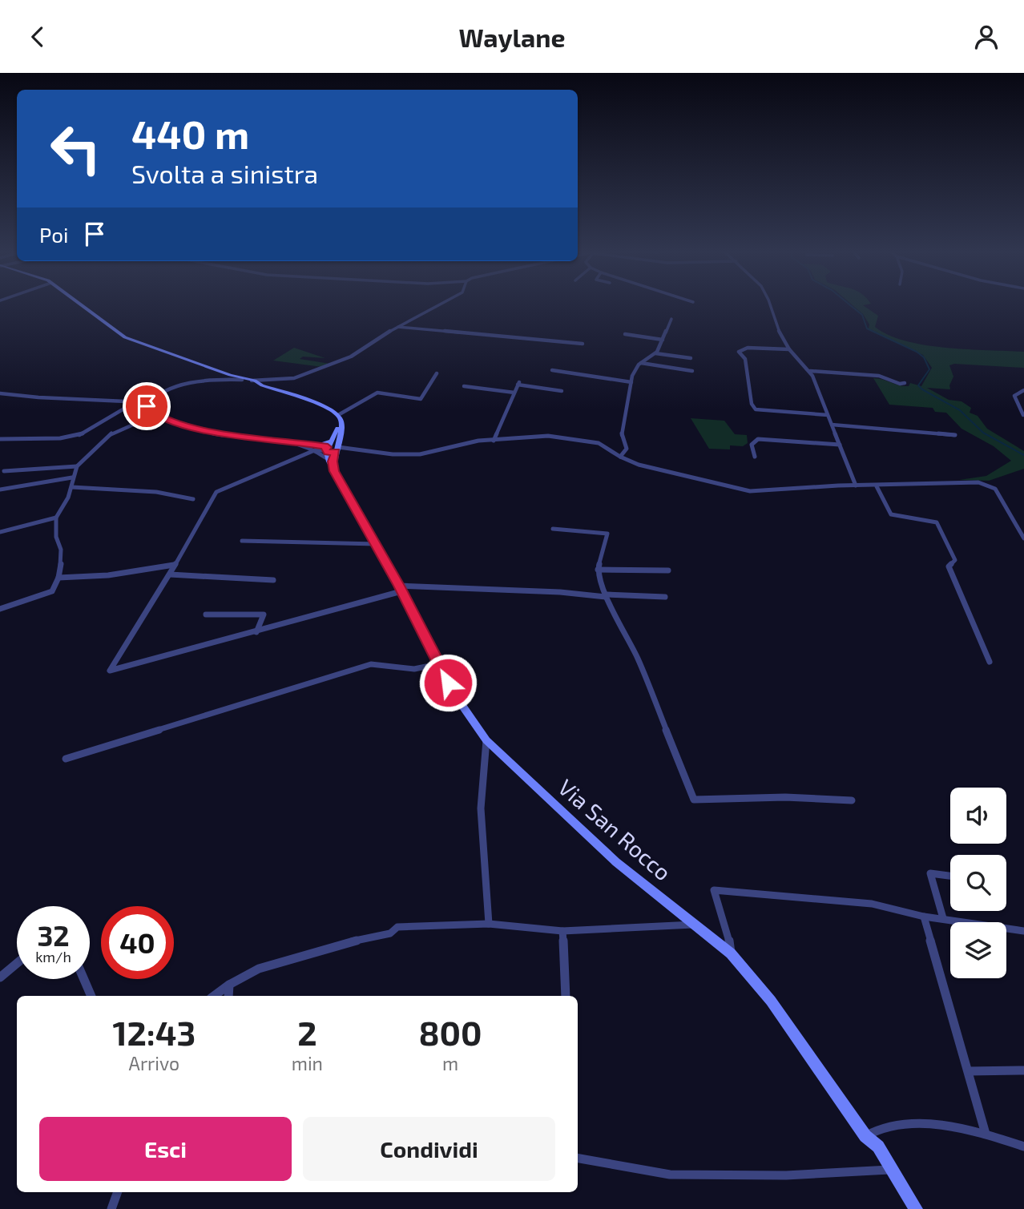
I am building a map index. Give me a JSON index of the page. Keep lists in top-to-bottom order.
{
  "streets": {
    "street": ["Via San Rocco"]
  },
  "page": {
    "header": "Waylane",
    "turn": ["440 m", "Svolta a sinistra"],
    "then": "Poi",
    "speed": "32 km/h",
    "limit": "40",
    "eta": [
      "12:43",
      "Arrivo",
      "2",
      "min",
      "800",
      "m"
    ],
    "buttons": ["Esci", "Condividi"]
  }
}
